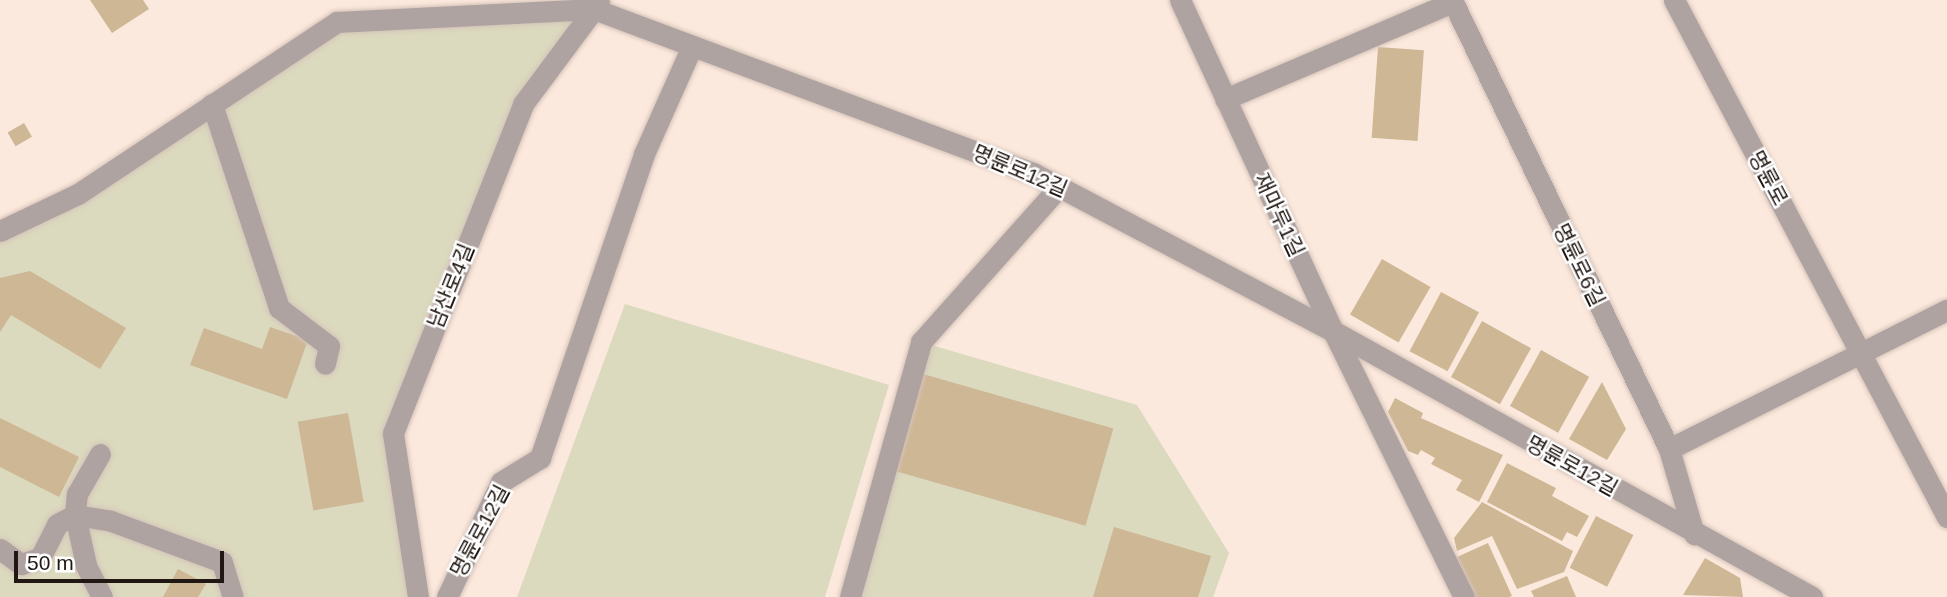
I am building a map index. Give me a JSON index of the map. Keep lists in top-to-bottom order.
{
  "streets": {
    "street": [
      "명륜로12길",
      "명륜로",
      "재마루1길",
      "명륜로6길",
      "남산로4길"
    ]
  },
  "crossings": [
    ["명륜로12길", "재마루1길"],
    ["명륜로12길", "명륜로6길"],
    ["명륜로12길", "남산로4길"]
  ],
  "scale_bar": "50 m"
}
